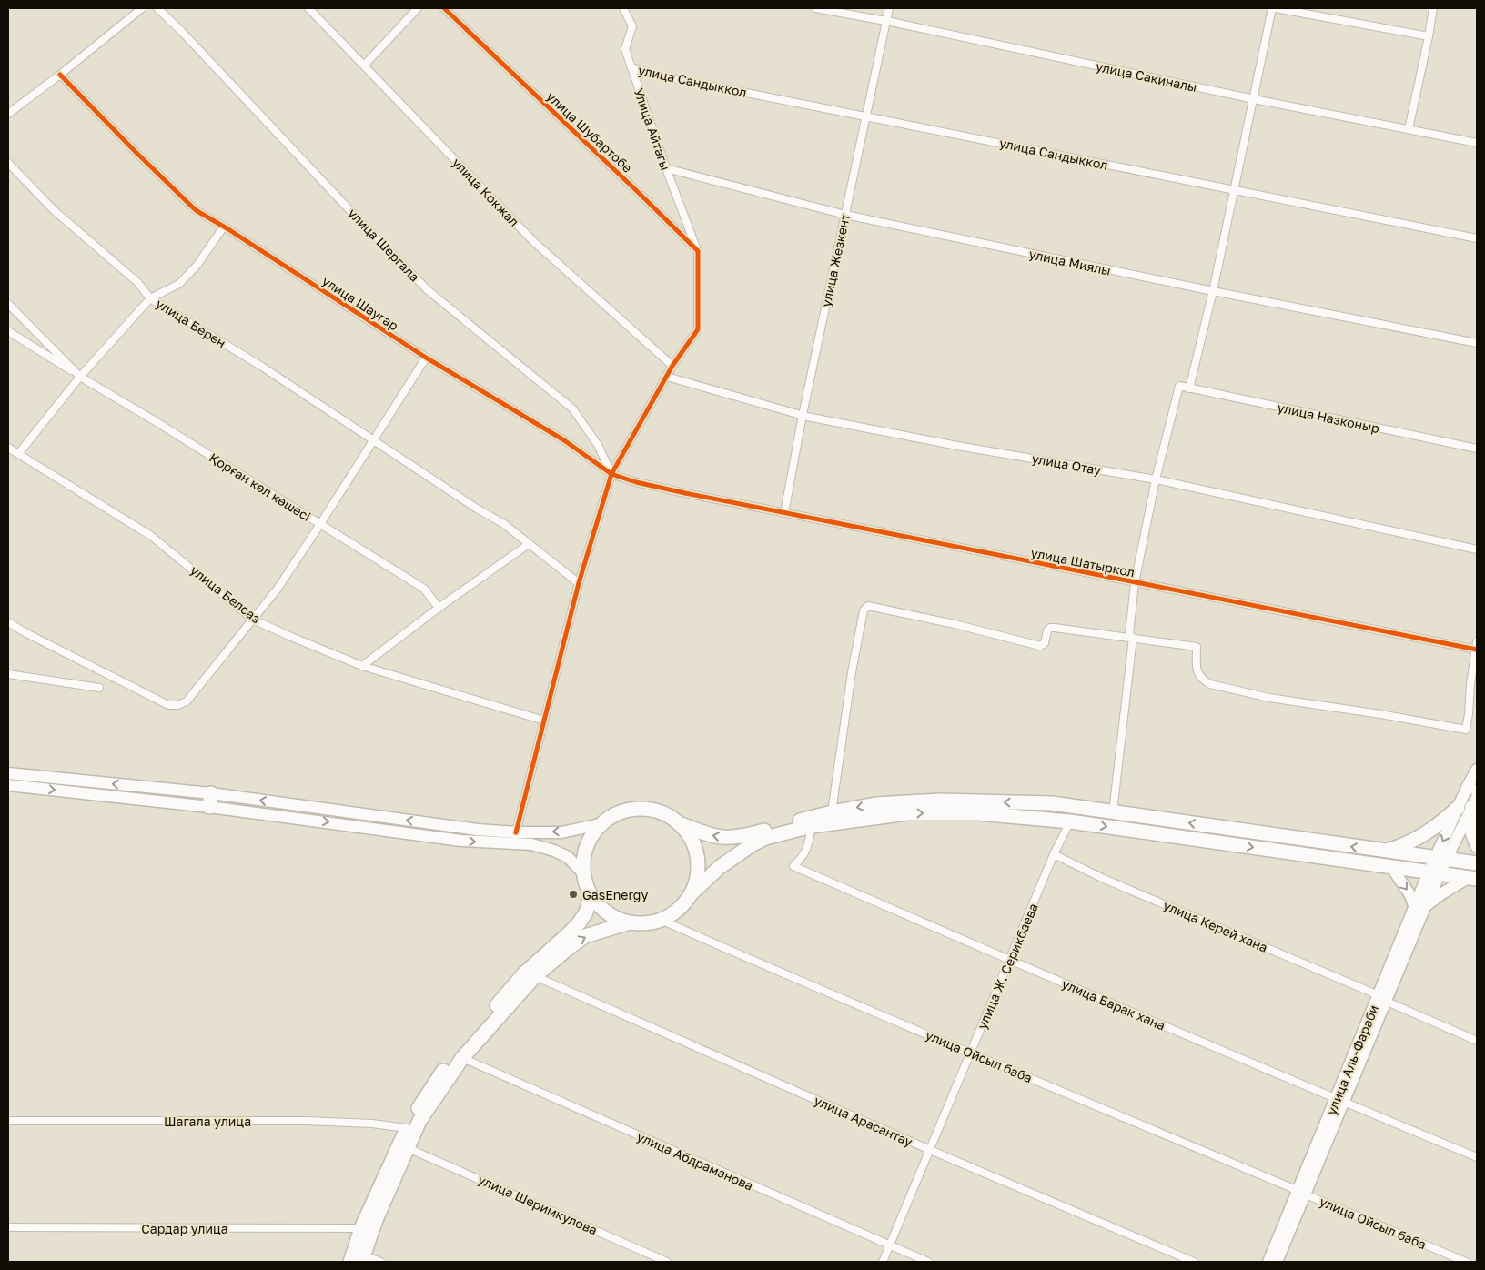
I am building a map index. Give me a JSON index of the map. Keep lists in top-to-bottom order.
{
  "streets": {
    "main road": ["улица Аль-Фараби"],
    "street": [
      "улица Сакиналы",
      "улица Сандыккол",
      "Улица Айтагы",
      "улица Шубартобе",
      "улица Кокжал",
      "улица Шергала",
      "улица Жезкент",
      "улица Миялы",
      "улица Шаугар",
      "улица Берен",
      "улица Назконыр",
      "улица Отау",
      "Қорған көл көшесі",
      "улица Шатыркол",
      "улица Белсаз",
      "улица Керей хана",
      "улица Ж. Серикбаева",
      "улица Барак хана",
      "улица Ойсыл баба",
      "Шагала улица",
      "улица Арасантау",
      "улица Абдраманова",
      "улица Шеримкулова",
      "Сардар улица"
    ]
  },
  "crossings": [
    ["улица Сакиналы", "улица Жезкент"],
    ["улица Сандыккол", "Улица Айтагы"],
    ["улица Сандыккол", "улица Жезкент"],
    ["Улица Айтагы", "улица Шубартобе"],
    ["Улица Айтагы", "улица Миялы"],
    ["улица Шергала", "улица Шаугар"],
    ["улица Жезкент", "улица Миялы"],
    ["улица Жезкент", "улица Отау"],
    ["улица Жезкент", "улица Шатыркол"],
    ["улица Шаугар", "улица Шатыркол"],
    ["улица Назконыр", "улица Отау"],
    ["улица Керей хана", "улица Ж. Серикбаева"],
    ["улица Керей хана", "улица Аль-Фараби"],
    ["улица Ж. Серикбаева", "улица Барак хана"],
    ["улица Ж. Серикбаева", "улица Ойсыл баба"],
    ["улица Ж. Серикбаева", "улица Арасантау"],
    ["улица Ж. Серикбаева", "улица Абдраманова"],
    ["улица Барак хана", "улица Аль-Фараби"],
    ["улица Ойсыл баба", "улица Аль-Фараби"]
  ],
  "places": ["GasEnergy"]
}
